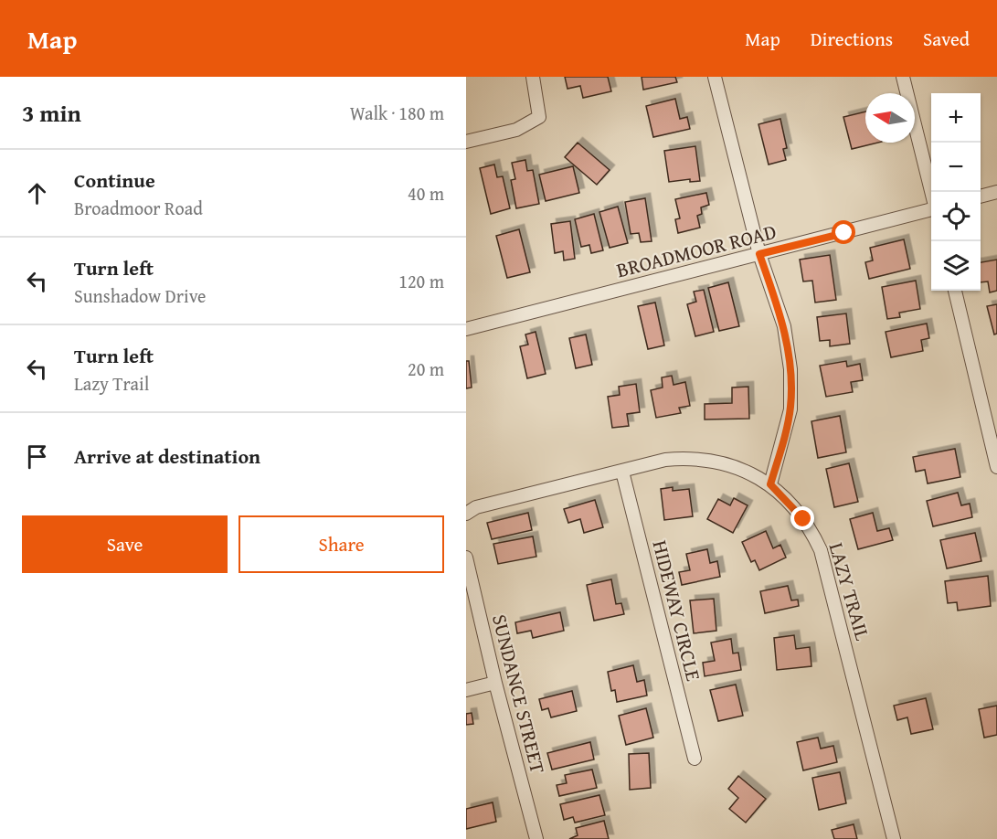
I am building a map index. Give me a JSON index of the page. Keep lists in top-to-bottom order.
{
  "streets": {
    "street": [
      "BROADMOOR ROAD",
      "LAZY TRAIL",
      "HIDEWAY CIRCLE",
      "SUNDANCE STREET"
    ]
  },
  "crossings": [
    ["LAZY TRAIL", "HIDEWAY CIRCLE"]
  ],
  "north": "left",
  "page": {
    "header": "Map",
    "nav": ["Map", "Directions", "Saved"],
    "heading": ["3 min", "Walk · 180 m"],
    "map_buttons": ["+", "−"],
    "list": [
      ["Continue", "Broadmoor Road", "40 m"],
      ["Turn left", "Sunshadow Drive", "120 m"],
      ["Turn left", "Lazy Trail", "20 m"],
      "Arrive at destination"
    ],
    "buttons": ["Save", "Share"]
  }
}
